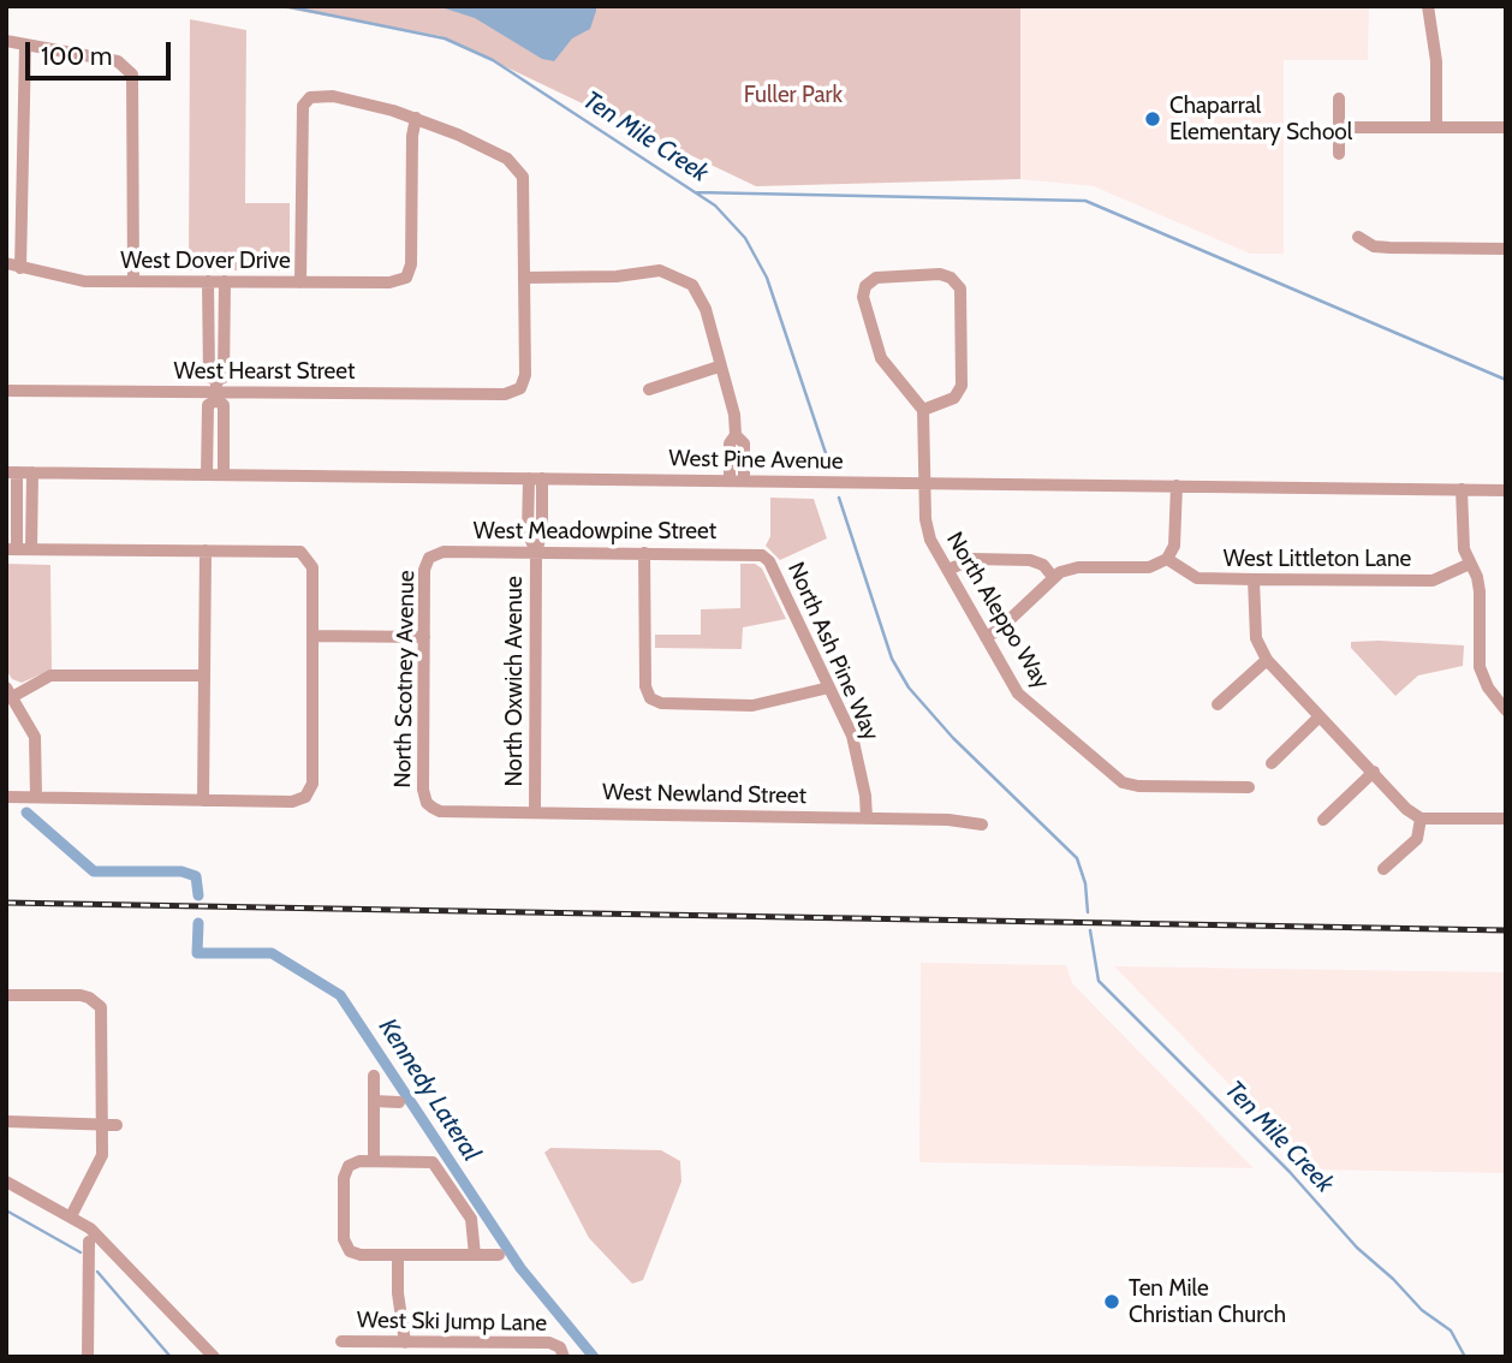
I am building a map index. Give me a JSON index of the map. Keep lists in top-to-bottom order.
{
  "streets": {
    "street": [
      "West Dover Drive",
      "West Hearst Street",
      "West Pine Avenue",
      "West Meadowpine Street",
      "West Littleton Lane",
      "North Aleppo Way",
      "North Ash Pine Way",
      "North Scotney Avenue",
      "North Oxwich Avenue",
      "West Newland Street",
      "West Ski Jump Lane"
    ]
  },
  "crossings": [
    ["West Pine Avenue", "North Aleppo Way"],
    ["West Pine Avenue", "North Oxwich Avenue"],
    ["West Meadowpine Street", "North Ash Pine Way"],
    ["West Meadowpine Street", "North Scotney Avenue"],
    ["West Meadowpine Street", "North Oxwich Avenue"],
    ["North Ash Pine Way", "West Newland Street"],
    ["North Scotney Avenue", "West Newland Street"],
    ["North Oxwich Avenue", "West Newland Street"]
  ],
  "water": ["Ten Mile Creek", "Kennedy Lateral"],
  "parks": ["Fuller Park"],
  "places": ["Chaparral Elementary School", "Ten Mile Christian Church"],
  "scale_bar": "100 m"
}
